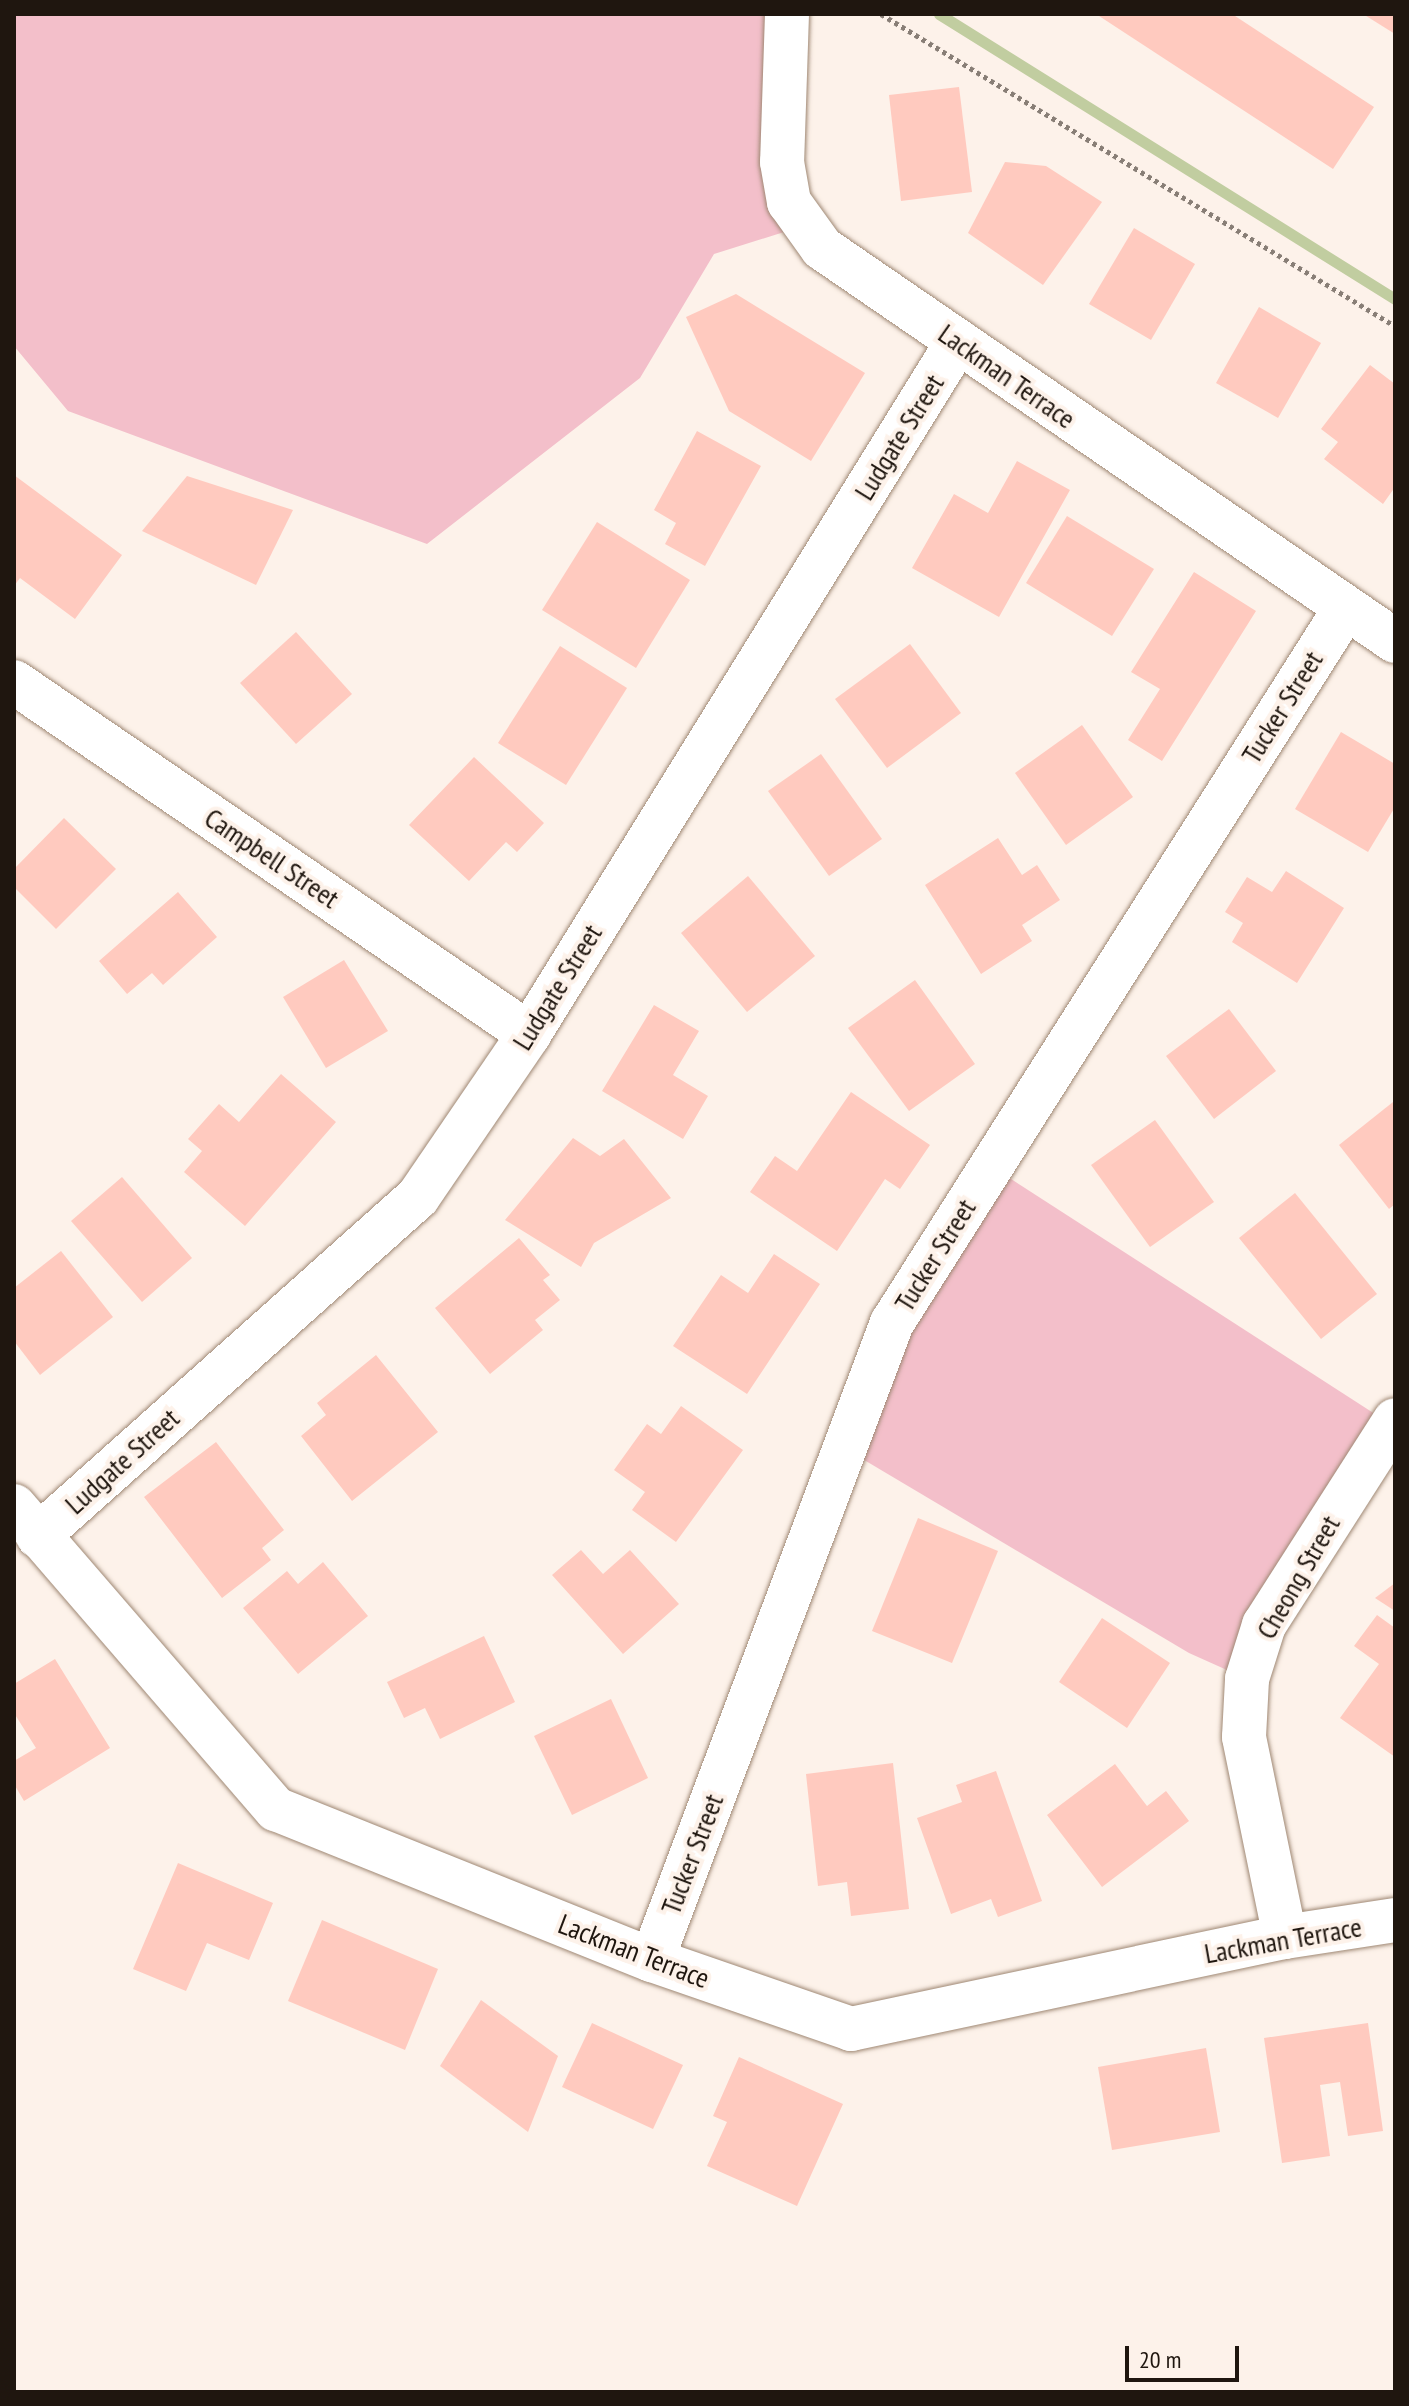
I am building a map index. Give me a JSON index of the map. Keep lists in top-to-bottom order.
{
  "streets": {
    "street": [
      "Lackman Terrace",
      "Ludgate Street",
      "Tucker Street",
      "Campbell Street",
      "Cheong Street"
    ]
  },
  "crossings": [
    ["Lackman Terrace", "Ludgate Street"],
    ["Lackman Terrace", "Tucker Street"],
    ["Lackman Terrace", "Cheong Street"],
    ["Ludgate Street", "Campbell Street"]
  ],
  "scale_bar": "20 m"
}
